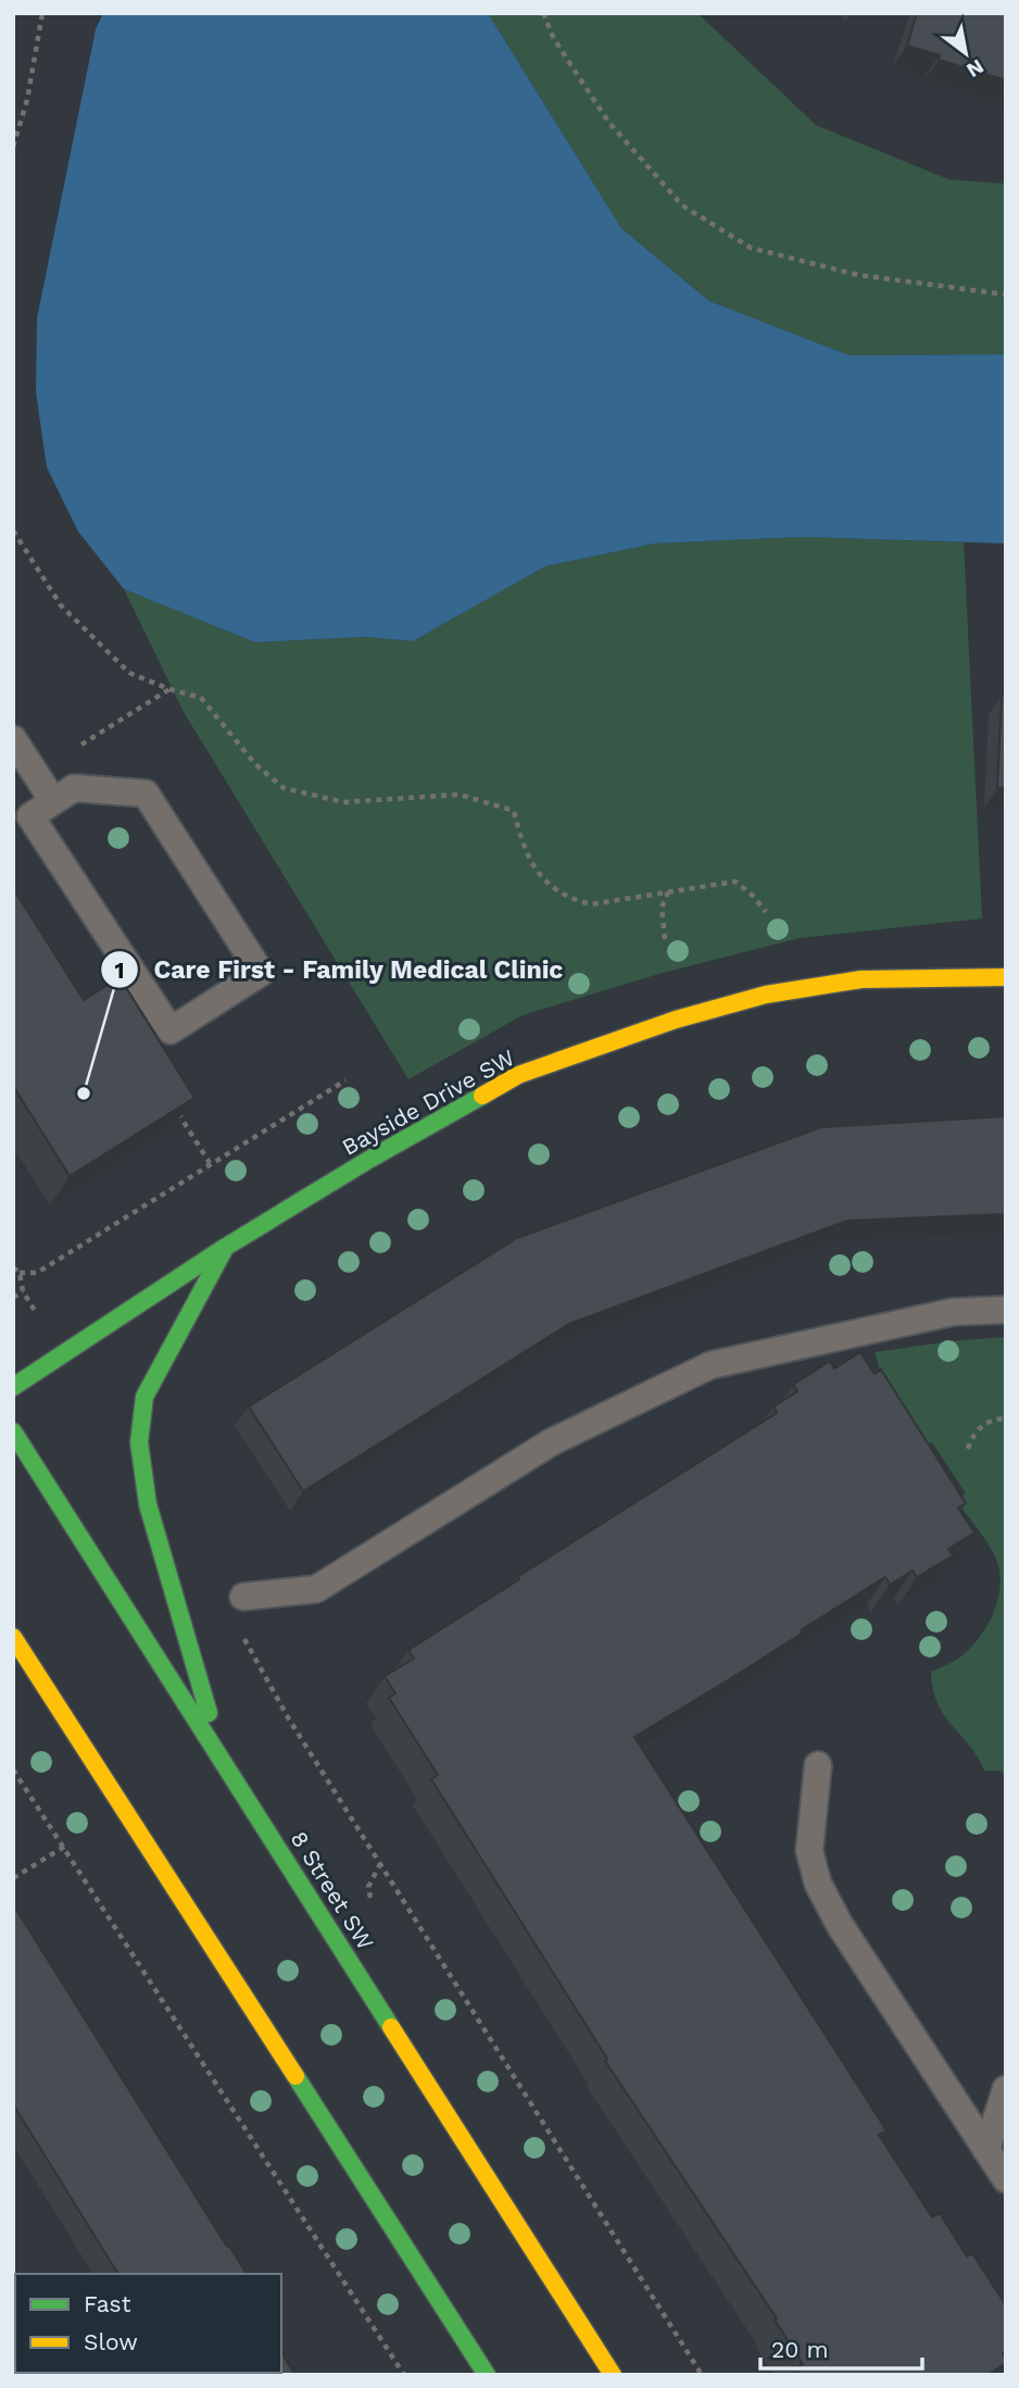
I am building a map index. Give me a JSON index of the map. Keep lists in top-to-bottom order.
{
  "streets": {
    "main road": ["Bayside Drive SW", "8 Street SW"]
  },
  "places": ["Care First - Family Medical Clinic"],
  "legend": ["Fast", "Slow"],
  "scale_bar": "20 m",
  "north": "bottom right"
}
